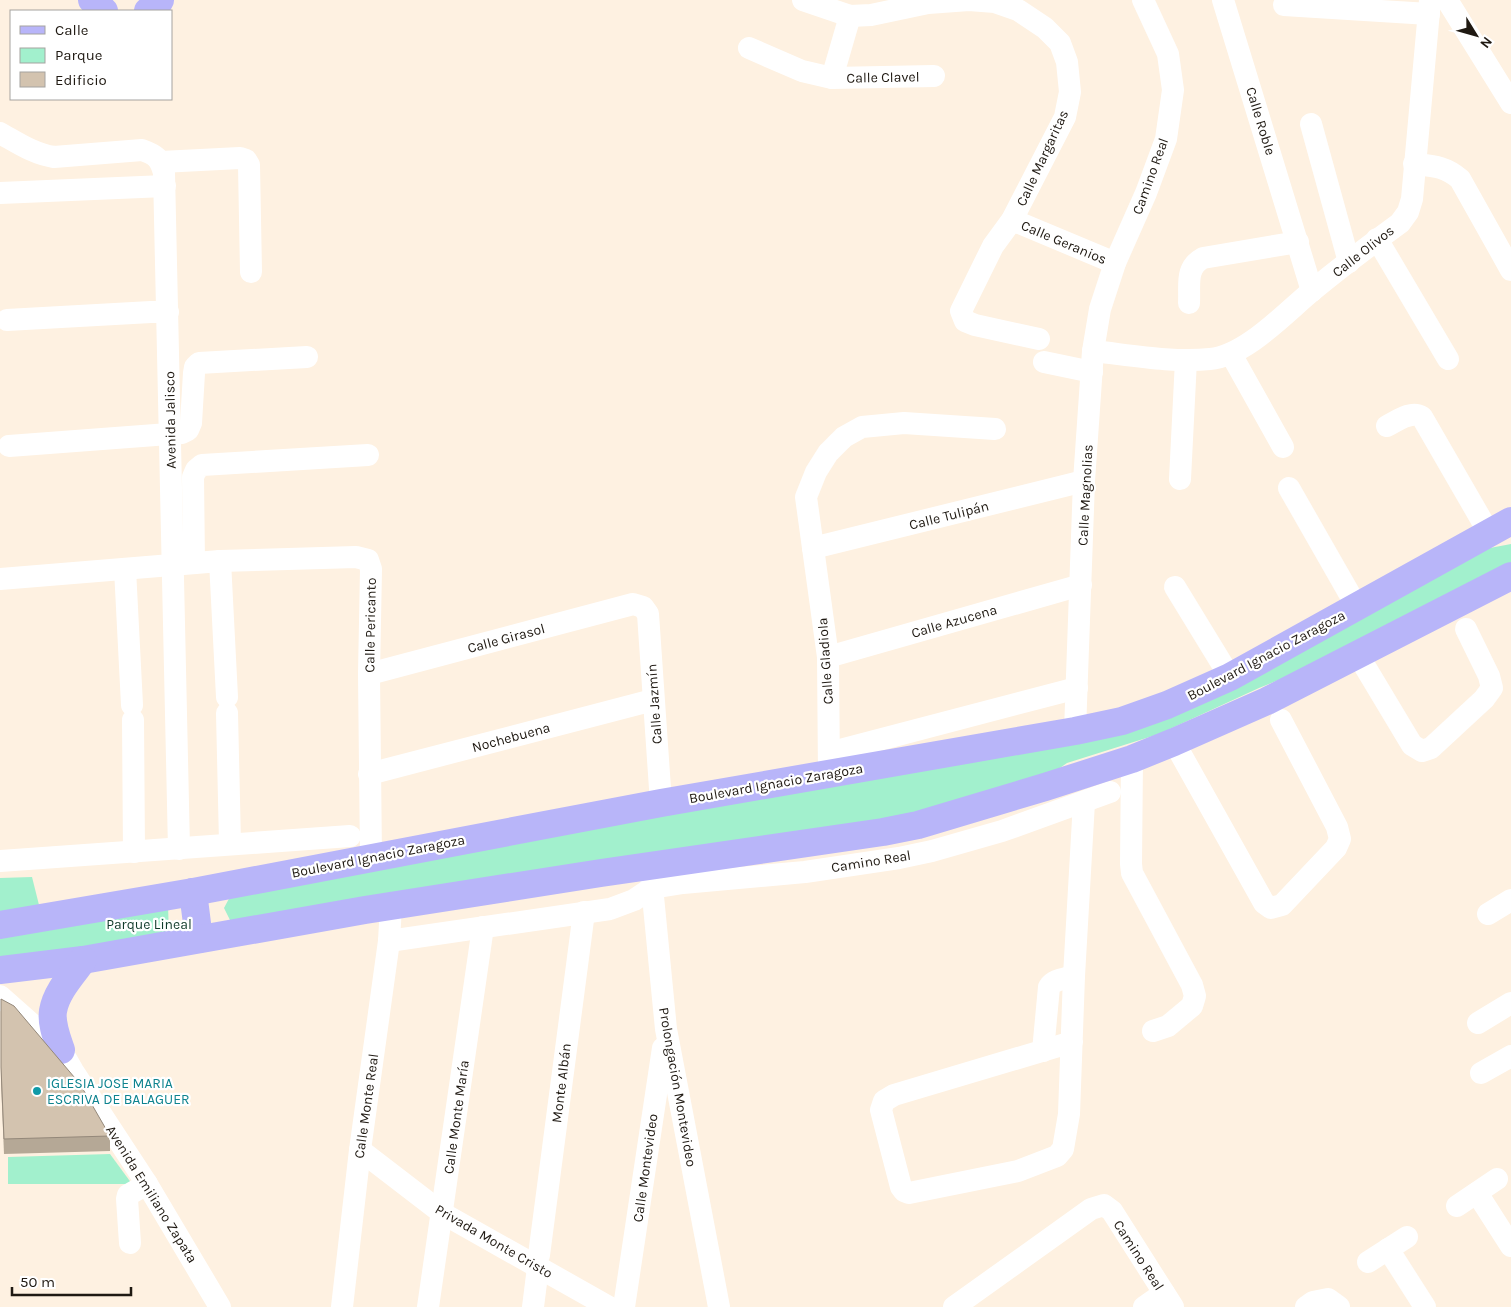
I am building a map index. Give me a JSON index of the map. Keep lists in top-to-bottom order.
{
  "streets": {
    "main road": ["Boulevard Ignacio Zaragoza"],
    "street": [
      "Calle Clavel",
      "Calle Roble",
      "Calle Margaritas",
      "Camino Real",
      "Calle Geranios",
      "Calle Olivos",
      "Avenida Jalisco",
      "Calle Magnolias",
      "Calle Tulipán",
      "Calle Azucena",
      "Calle Pericanto",
      "Calle Girasol",
      "Calle Gladiola",
      "Calle Jazmín",
      "Nochebuena",
      "Monte Albán",
      "Prolongación Montevideo",
      "Calle Monte Real",
      "Calle Monte María",
      "Calle Montevideo",
      "Avenida Emiliano Zapata",
      "Privada Monte Cristo"
    ]
  },
  "crossings": [
    ["Calle Clavel", "Calle Margaritas"],
    ["Calle Roble", "Calle Olivos"],
    ["Calle Margaritas", "Calle Geranios"],
    ["Camino Real", "Calle Geranios"],
    ["Camino Real", "Calle Magnolias"],
    ["Camino Real", "Prolongación Montevideo"],
    ["Avenida Jalisco", "Calle Pericanto"],
    ["Calle Magnolias", "Calle Tulipán"],
    ["Calle Magnolias", "Calle Azucena"],
    ["Calle Magnolias", "Boulevard Ignacio Zaragoza"],
    ["Calle Tulipán", "Calle Gladiola"],
    ["Calle Azucena", "Calle Gladiola"],
    ["Calle Pericanto", "Calle Girasol"],
    ["Calle Pericanto", "Boulevard Ignacio Zaragoza"],
    ["Calle Pericanto", "Nochebuena"],
    ["Calle Girasol", "Calle Jazmín"],
    ["Boulevard Ignacio Zaragoza", "Calle Gladiola"],
    ["Boulevard Ignacio Zaragoza", "Calle Jazmín"],
    ["Calle Jazmín", "Nochebuena"],
    ["Monte Albán", "Privada Monte Cristo"],
    ["Prolongación Montevideo", "Calle Montevideo"],
    ["Calle Monte Real", "Privada Monte Cristo"],
    ["Calle Monte María", "Privada Monte Cristo"]
  ],
  "parks": ["Parque Lineal"],
  "places": ["IGLESIA JOSE MARIA ESCRIVA DE BALAGUER"],
  "legend": ["Calle", "Parque", "Edificio"],
  "scale_bar": "50 m",
  "north": "bottom right"
}
